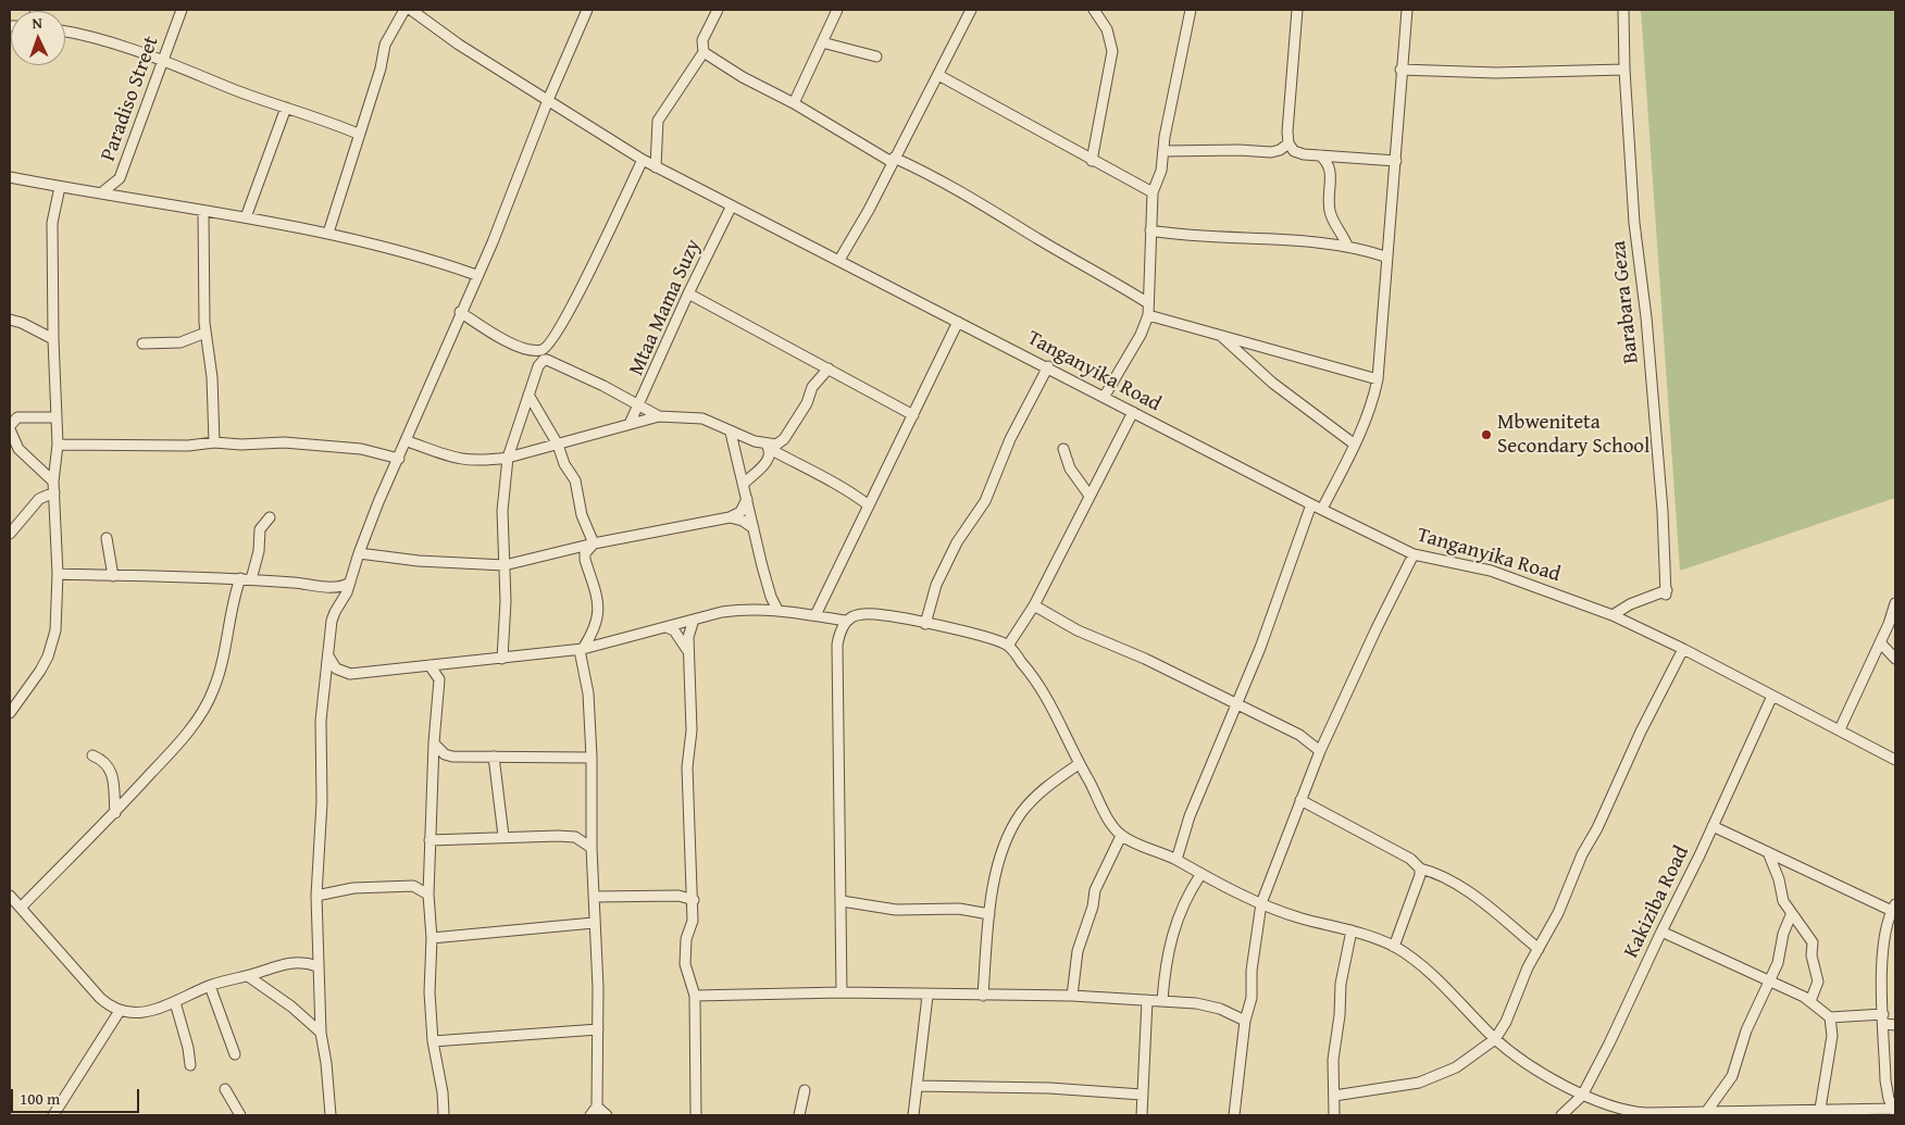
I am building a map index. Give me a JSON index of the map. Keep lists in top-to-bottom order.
{
  "streets": {
    "street": [
      "Paradiso Street",
      "Barabara Geza",
      "Mtaa Mama Suzy",
      "Tanganyika Road",
      "Kakiziba Road"
    ]
  },
  "crossings": [
    ["Barabara Geza", "Tanganyika Road"],
    ["Mtaa Mama Suzy", "Tanganyika Road"],
    ["Tanganyika Road", "Kakiziba Road"]
  ],
  "places": ["Mbweniteta Secondary School"],
  "scale_bar": "100 m",
  "north": "top"
}
